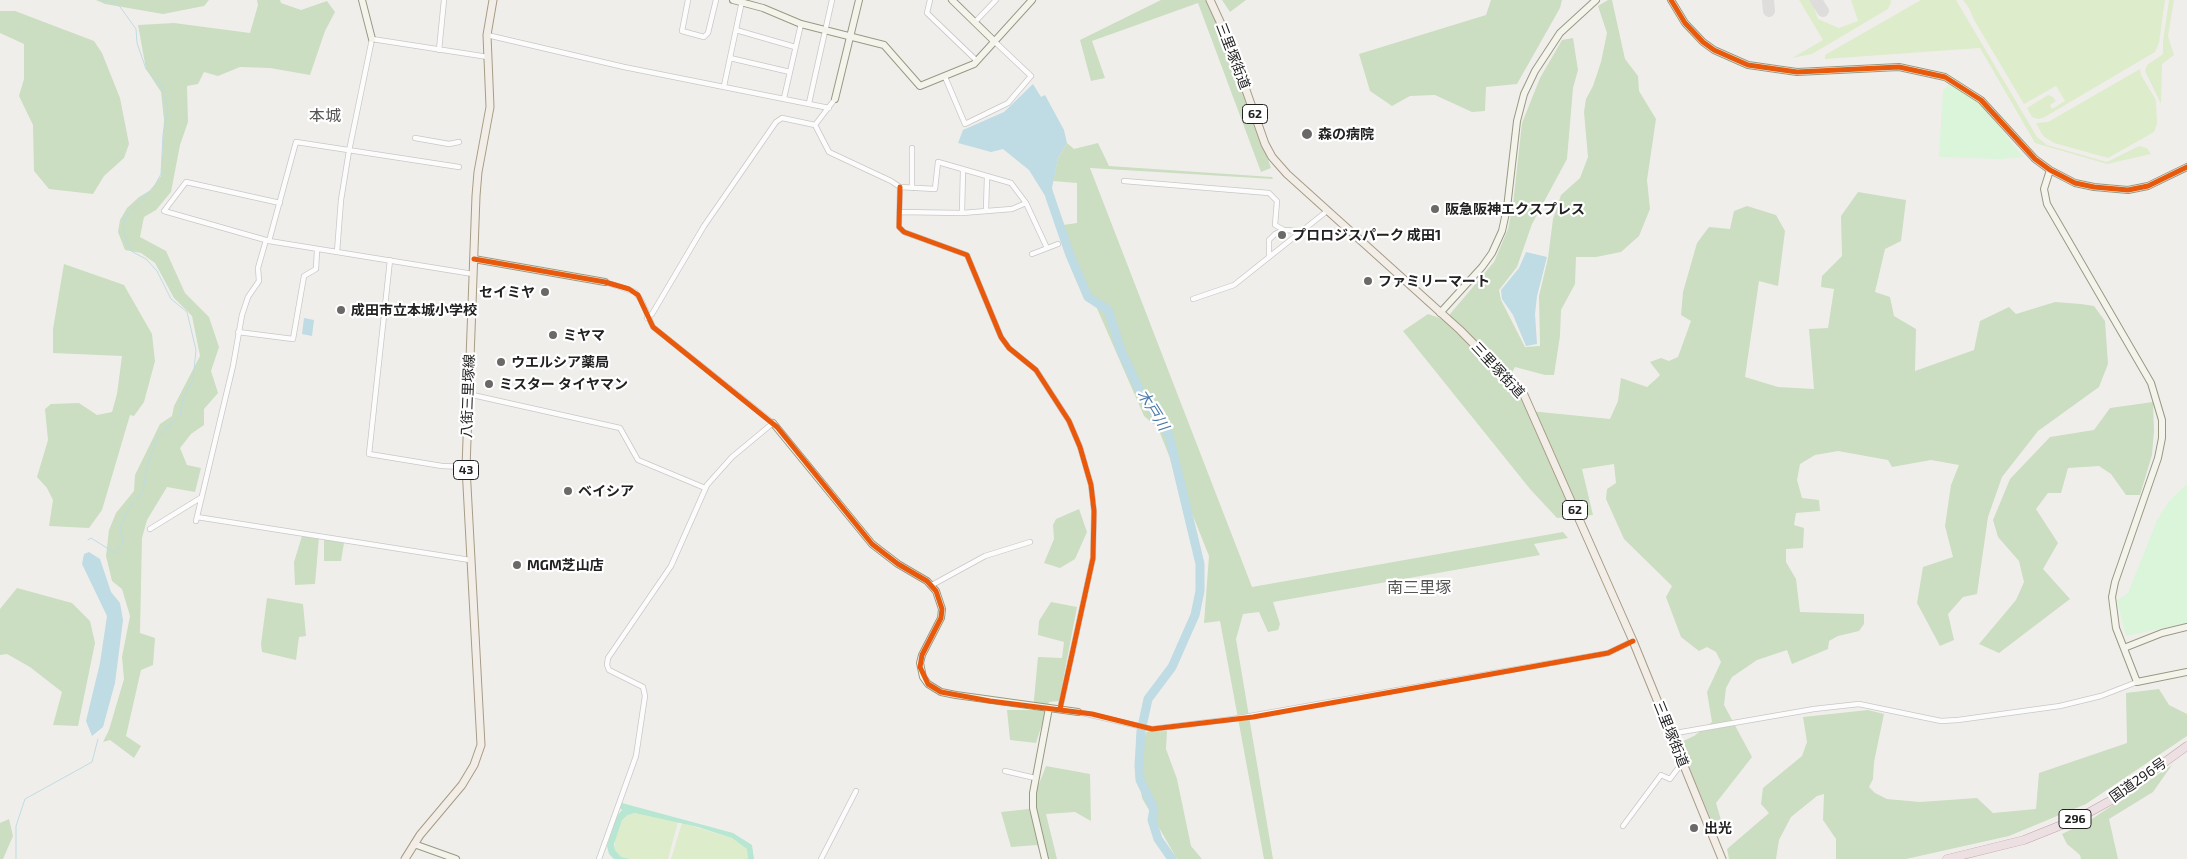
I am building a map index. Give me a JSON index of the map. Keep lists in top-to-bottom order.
{
  "streets": {
    "highway": ["国道296号", "296"],
    "main road": [
      "三里塚街道",
      "62",
      "八街三里塚線",
      "43"
    ]
  },
  "districts": ["本城", "南三里塚"],
  "water": ["木戸川"],
  "places": [
    "森の病院",
    "阪急阪神エクスプレス",
    "プロロジスパーク 成田1",
    "ファミリーマート",
    "セイミヤ",
    "成田市立本城小学校",
    "ミヤマ",
    "ウエルシア薬局",
    "ミスター タイヤマン",
    "ベイシア",
    "MGM芝山店",
    "出光"
  ]
}
